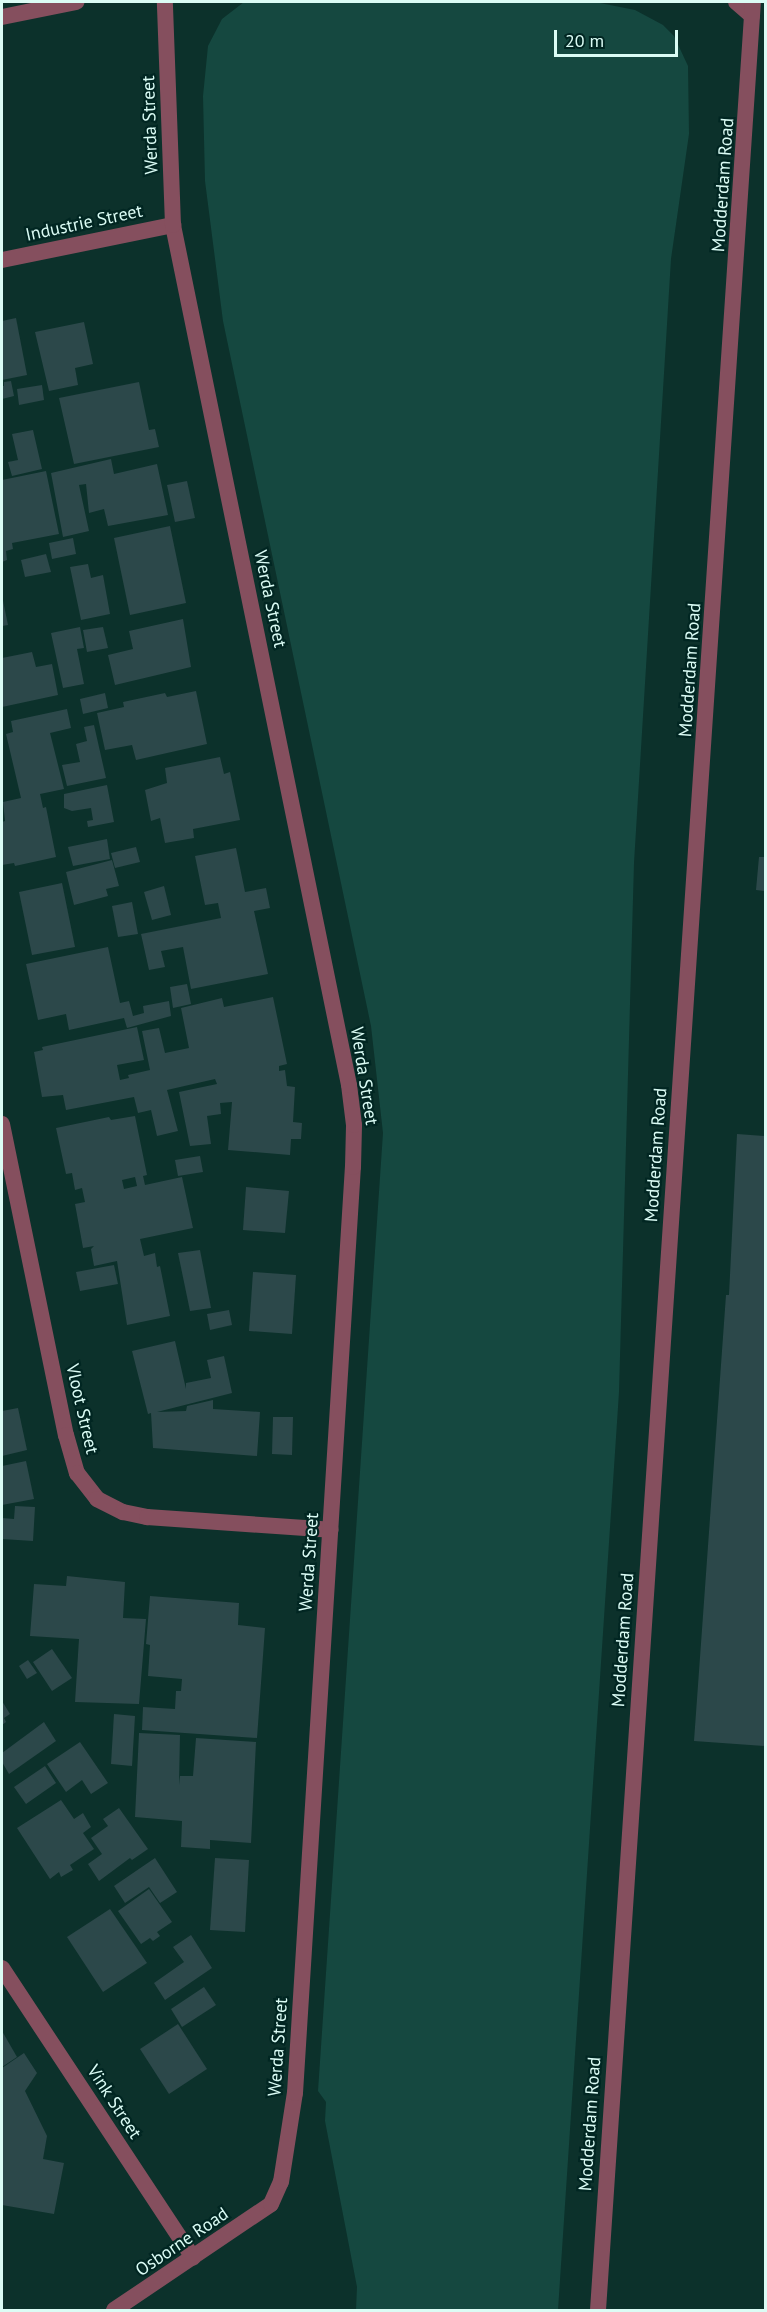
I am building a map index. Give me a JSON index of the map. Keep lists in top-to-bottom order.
{
  "streets": {
    "street": [
      "Werda Street",
      "Modderdam Road",
      "Industrie Street",
      "Vloot Street",
      "Vink Street",
      "Osborne Road"
    ]
  },
  "crossings": [
    ["Werda Street", "Industrie Street"],
    ["Werda Street", "Vloot Street"],
    ["Werda Street", "Osborne Road"],
    ["Vink Street", "Osborne Road"]
  ],
  "scale_bar": "20 m"
}
